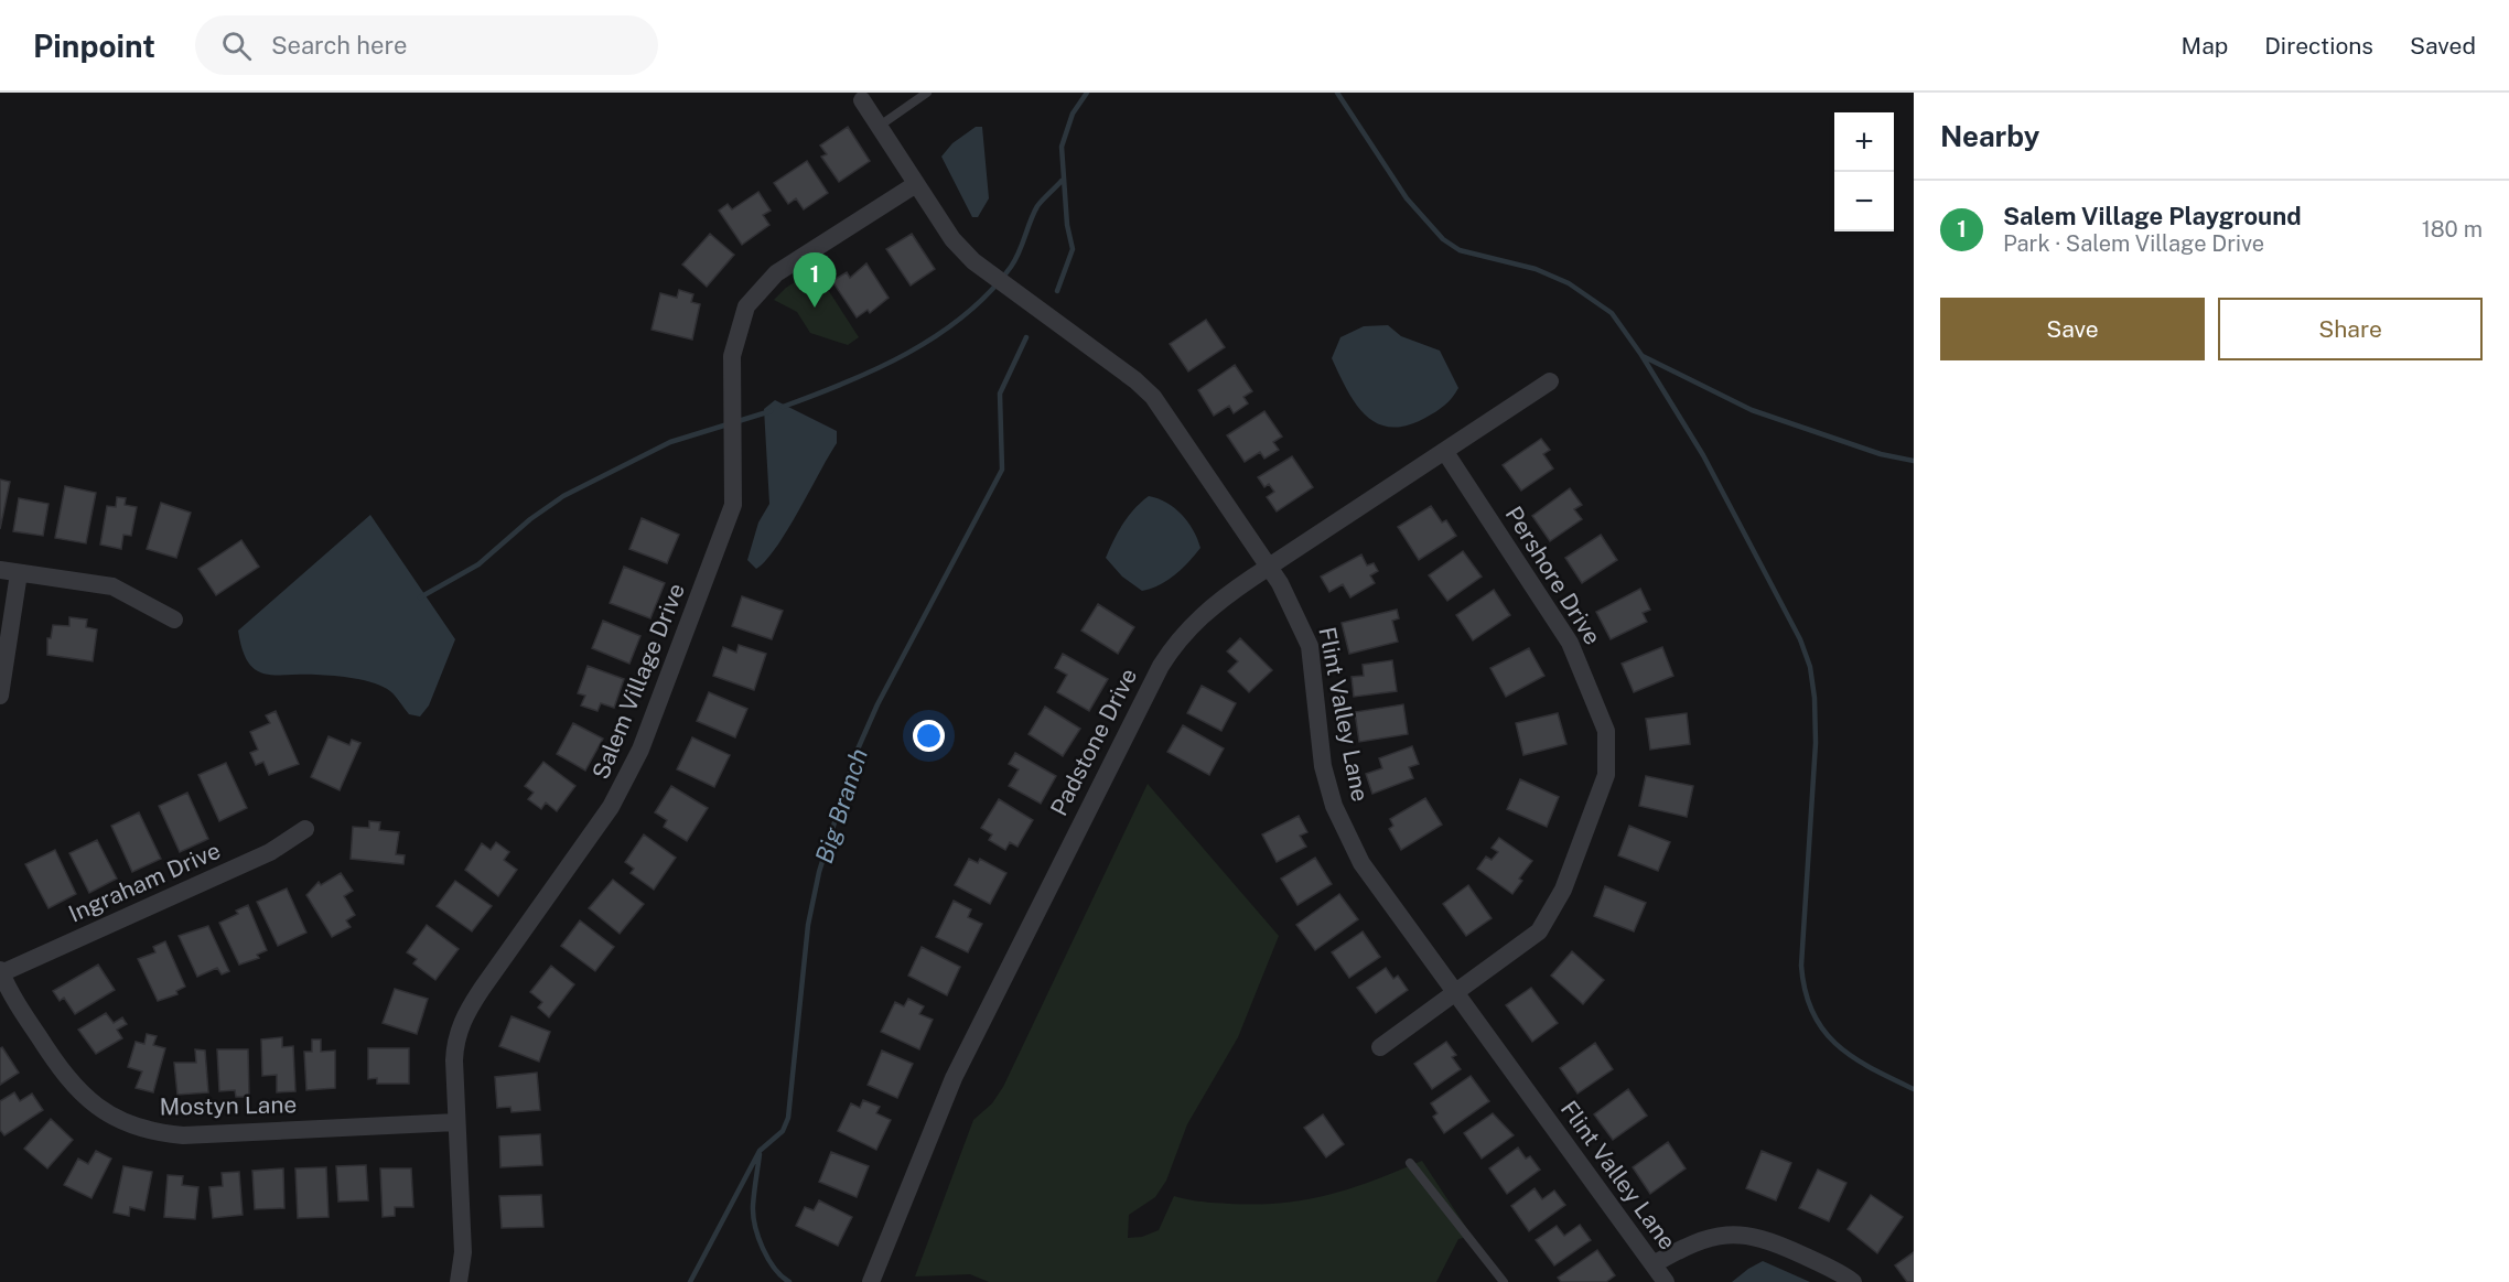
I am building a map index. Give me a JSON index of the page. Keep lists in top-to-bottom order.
{
  "streets": {
    "street": [
      "Pershore Drive",
      "Salem Village Drive",
      "Flint Valley Lane",
      "Padstone Drive",
      "Ingraham Drive",
      "Mostyn Lane"
    ]
  },
  "crossings": [
    ["Pershore Drive", "Flint Valley Lane"],
    ["Pershore Drive", "Padstone Drive"],
    ["Salem Village Drive", "Flint Valley Lane"],
    ["Salem Village Drive", "Mostyn Lane"],
    ["Flint Valley Lane", "Padstone Drive"],
    ["Ingraham Drive", "Mostyn Lane"]
  ],
  "water": ["Big Branch"],
  "page": {
    "header": "Pinpoint",
    "search": "Search here",
    "nav": ["Map", "Directions", "Saved"],
    "heading": "Nearby",
    "map_buttons": ["+", "−"],
    "list": [
      {
        "mark": "1",
        "name": "Salem Village Playground",
        "note": "Park · Salem Village Drive",
        "value": "180 m"
      }
    ],
    "pins": "1",
    "buttons": ["Save", "Share"]
  }
}
